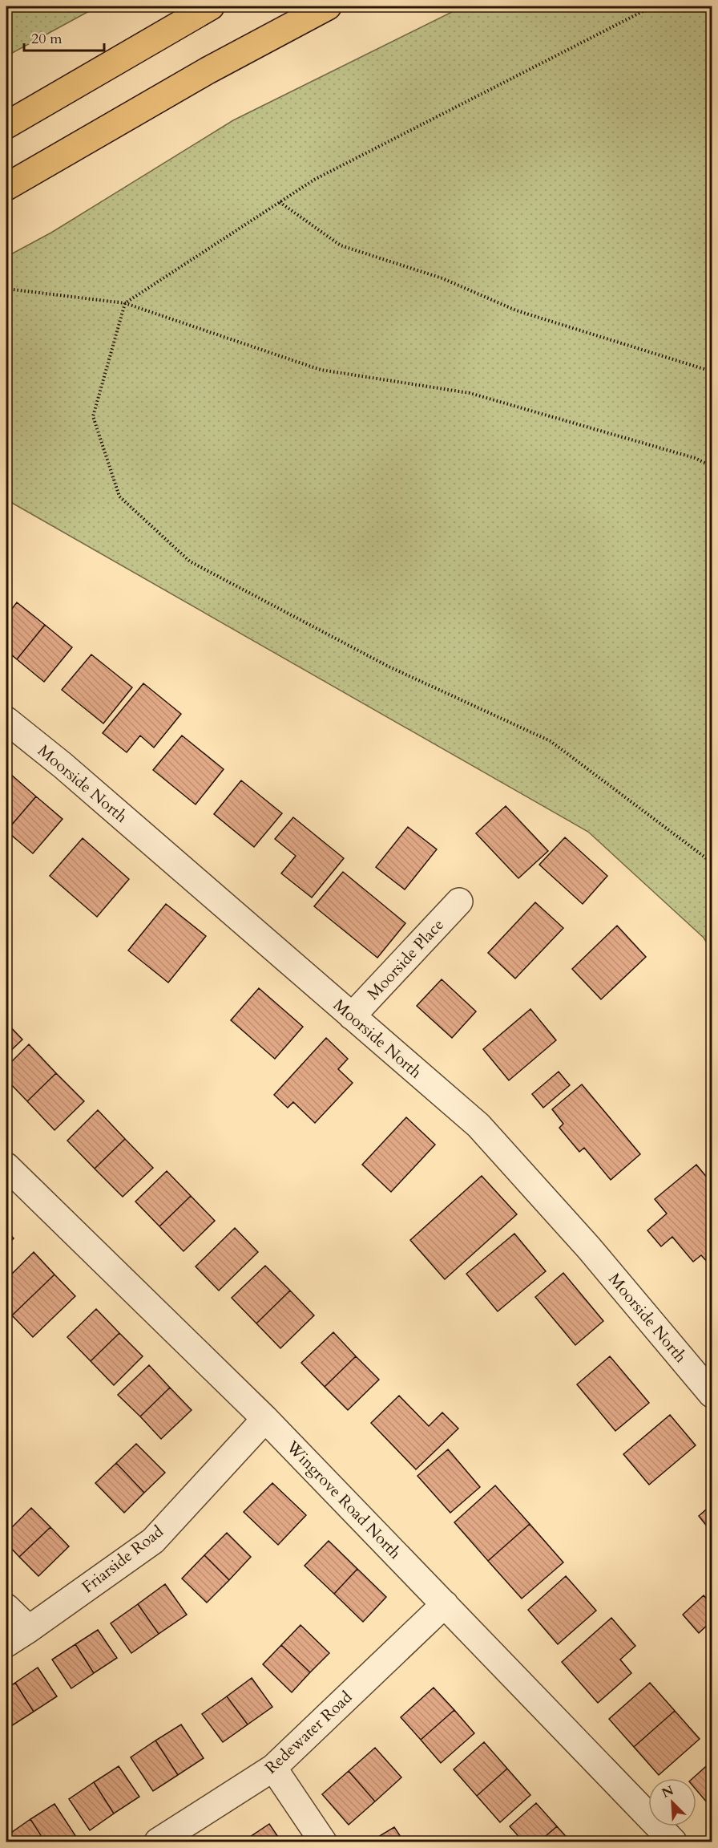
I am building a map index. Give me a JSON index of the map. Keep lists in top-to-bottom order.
{
  "streets": {
    "street": [
      "Moorside North",
      "Moorside Place",
      "Wingrove Road North",
      "Friarside Road",
      "Redewater Road"
    ]
  },
  "crossings": [
    ["Moorside North", "Moorside Place"],
    ["Wingrove Road North", "Friarside Road"],
    ["Wingrove Road North", "Redewater Road"]
  ],
  "scale_bar": "20 m",
  "north": "top left"
}
